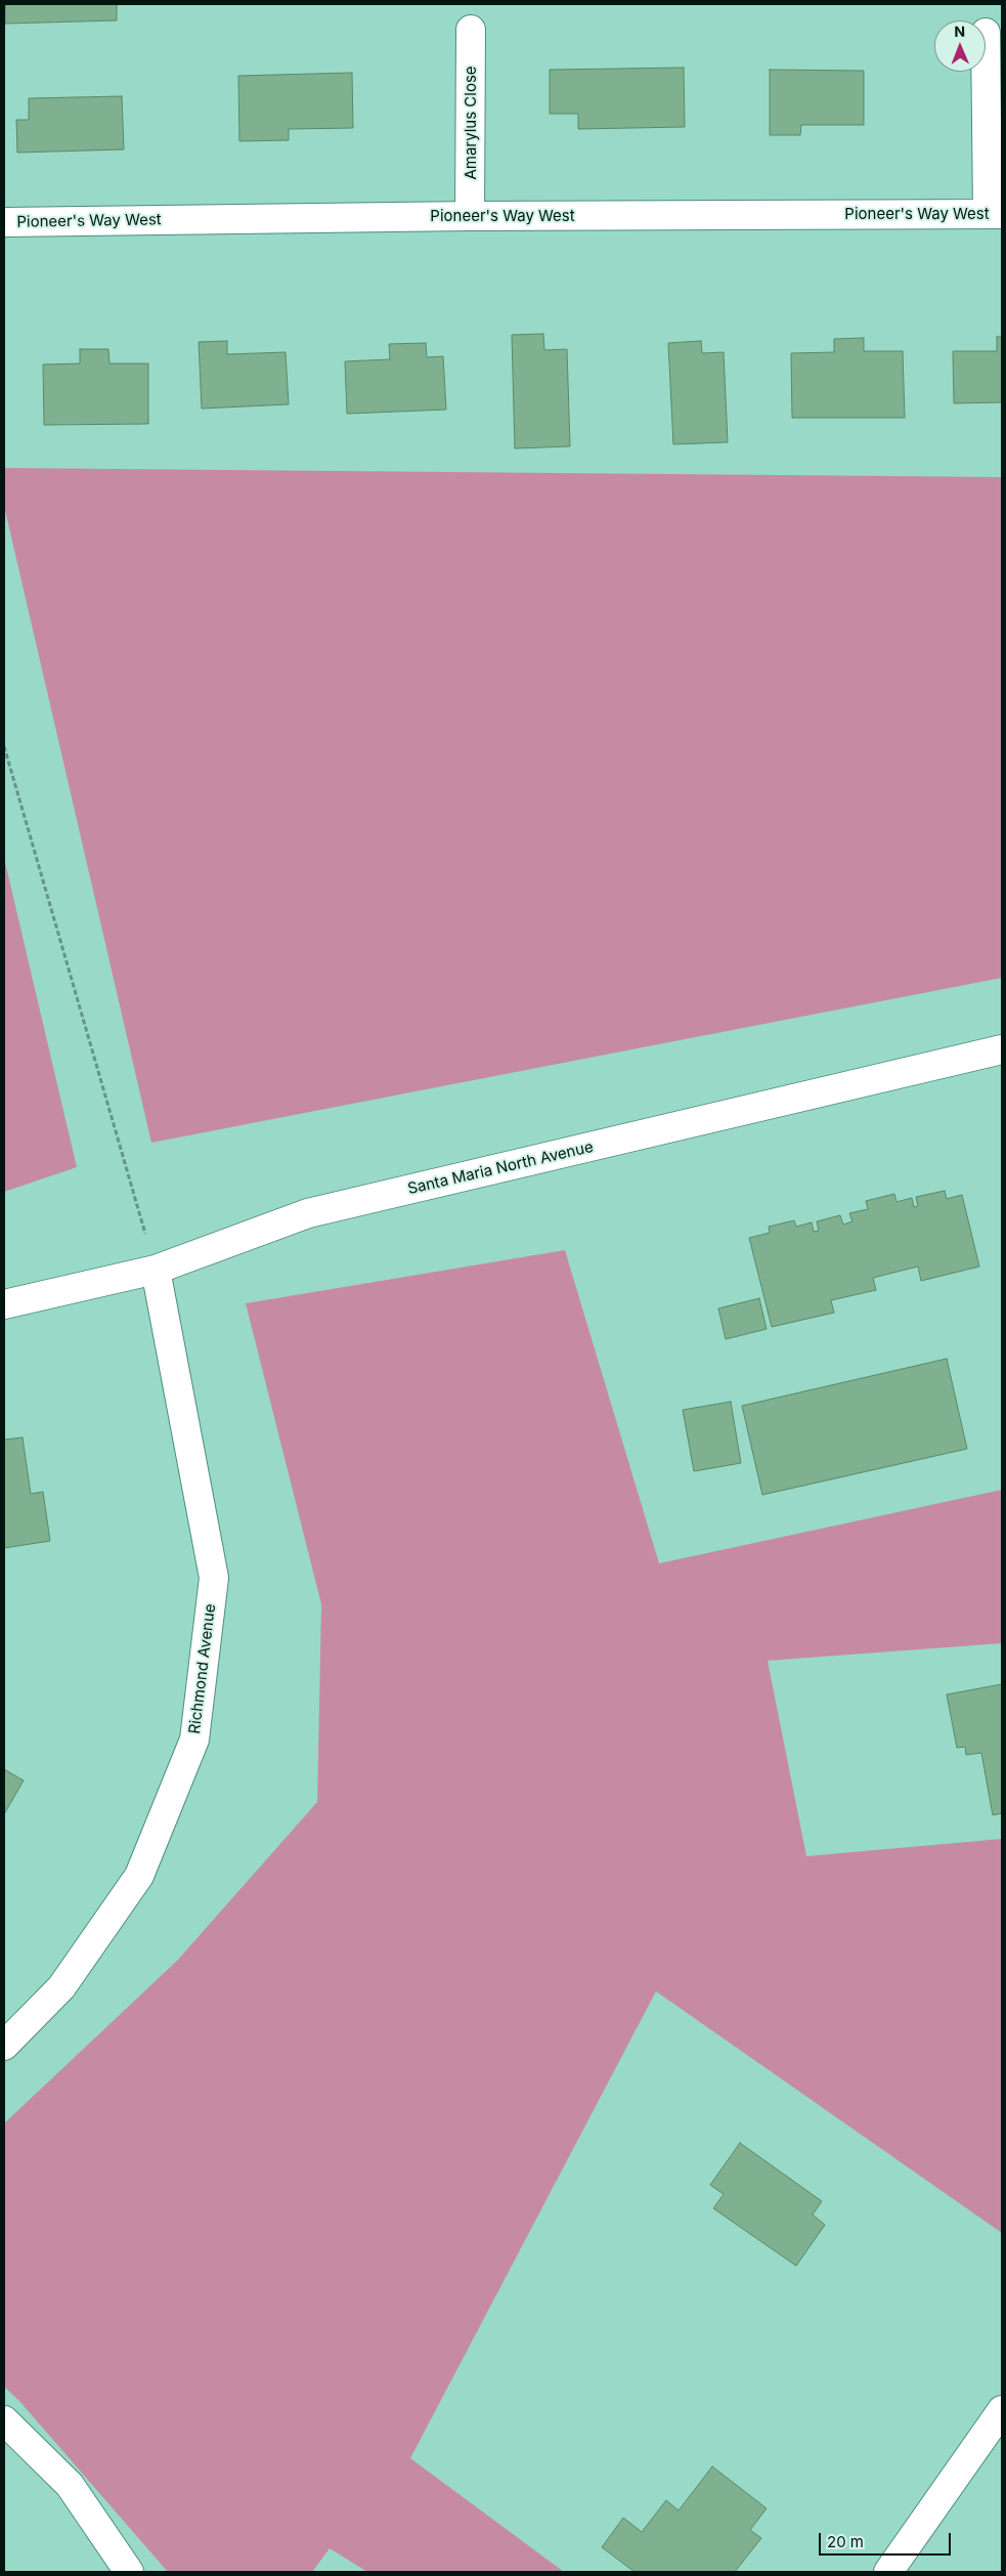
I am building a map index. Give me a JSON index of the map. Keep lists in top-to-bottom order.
{
  "streets": {
    "street": [
      "Amarylus Close",
      "Pioneer's Way West",
      "Santa Maria North Avenue",
      "Richmond Avenue"
    ]
  },
  "crossings": [
    ["Amarylus Close", "Pioneer's Way West"],
    ["Santa Maria North Avenue", "Richmond Avenue"]
  ],
  "scale_bar": "20 m",
  "north": "top"
}
